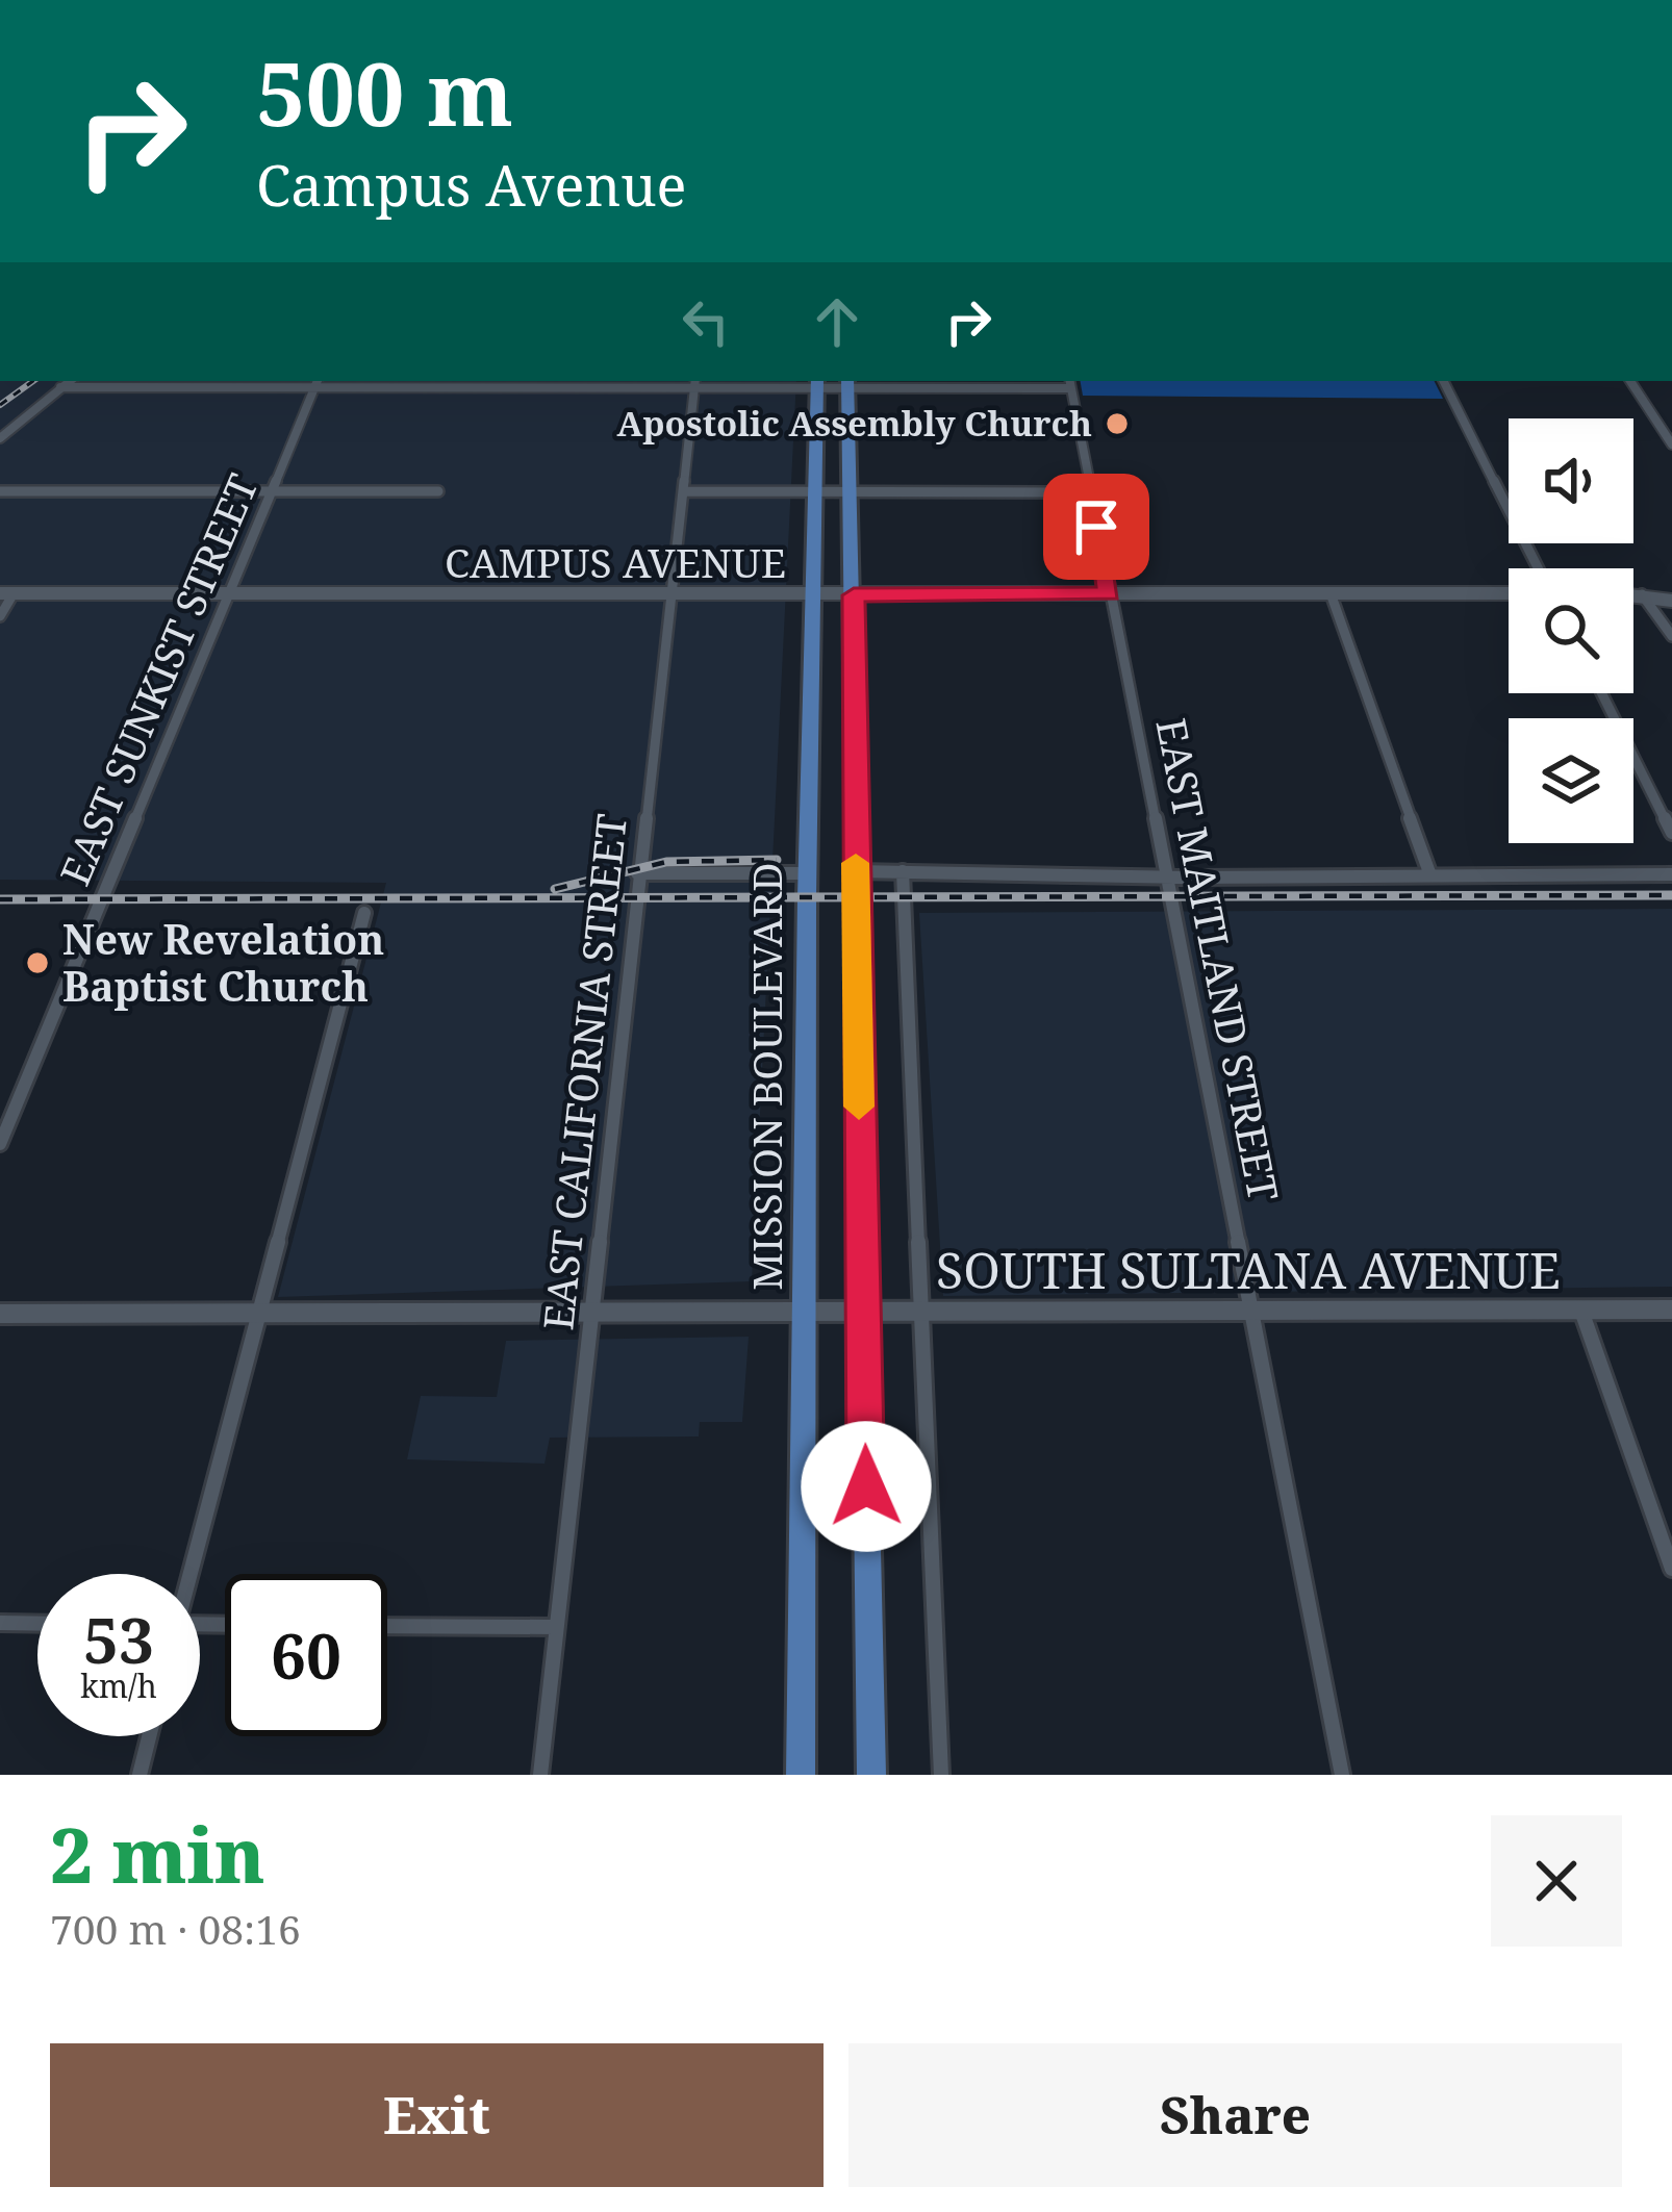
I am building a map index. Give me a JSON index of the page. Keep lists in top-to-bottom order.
{
  "streets": {
    "main road": ["MISSION BOULEVARD"],
    "street": [
      "CAMPUS AVENUE",
      "EAST SUNKIST STREET",
      "EAST MAITLAND STREET",
      "EAST CALIFORNIA STREET",
      "SOUTH SULTANA AVENUE"
    ]
  },
  "crossings": [
    ["CAMPUS AVENUE", "EAST SUNKIST STREET"],
    ["CAMPUS AVENUE", "EAST MAITLAND STREET"],
    ["CAMPUS AVENUE", "EAST CALIFORNIA STREET"],
    ["CAMPUS AVENUE", "MISSION BOULEVARD"],
    ["EAST MAITLAND STREET", "SOUTH SULTANA AVENUE"],
    ["EAST CALIFORNIA STREET", "SOUTH SULTANA AVENUE"],
    ["MISSION BOULEVARD", "SOUTH SULTANA AVENUE"]
  ],
  "places": ["Apostolic Assembly Church", "New Revelation Baptist Church"],
  "page": {
    "turn": ["500 m", "Campus Avenue"],
    "speed": "53 km/h",
    "limit": "60",
    "heading": ["2 min", "700 m · 08:16"],
    "buttons": ["Exit", "Share"]
  }
}
